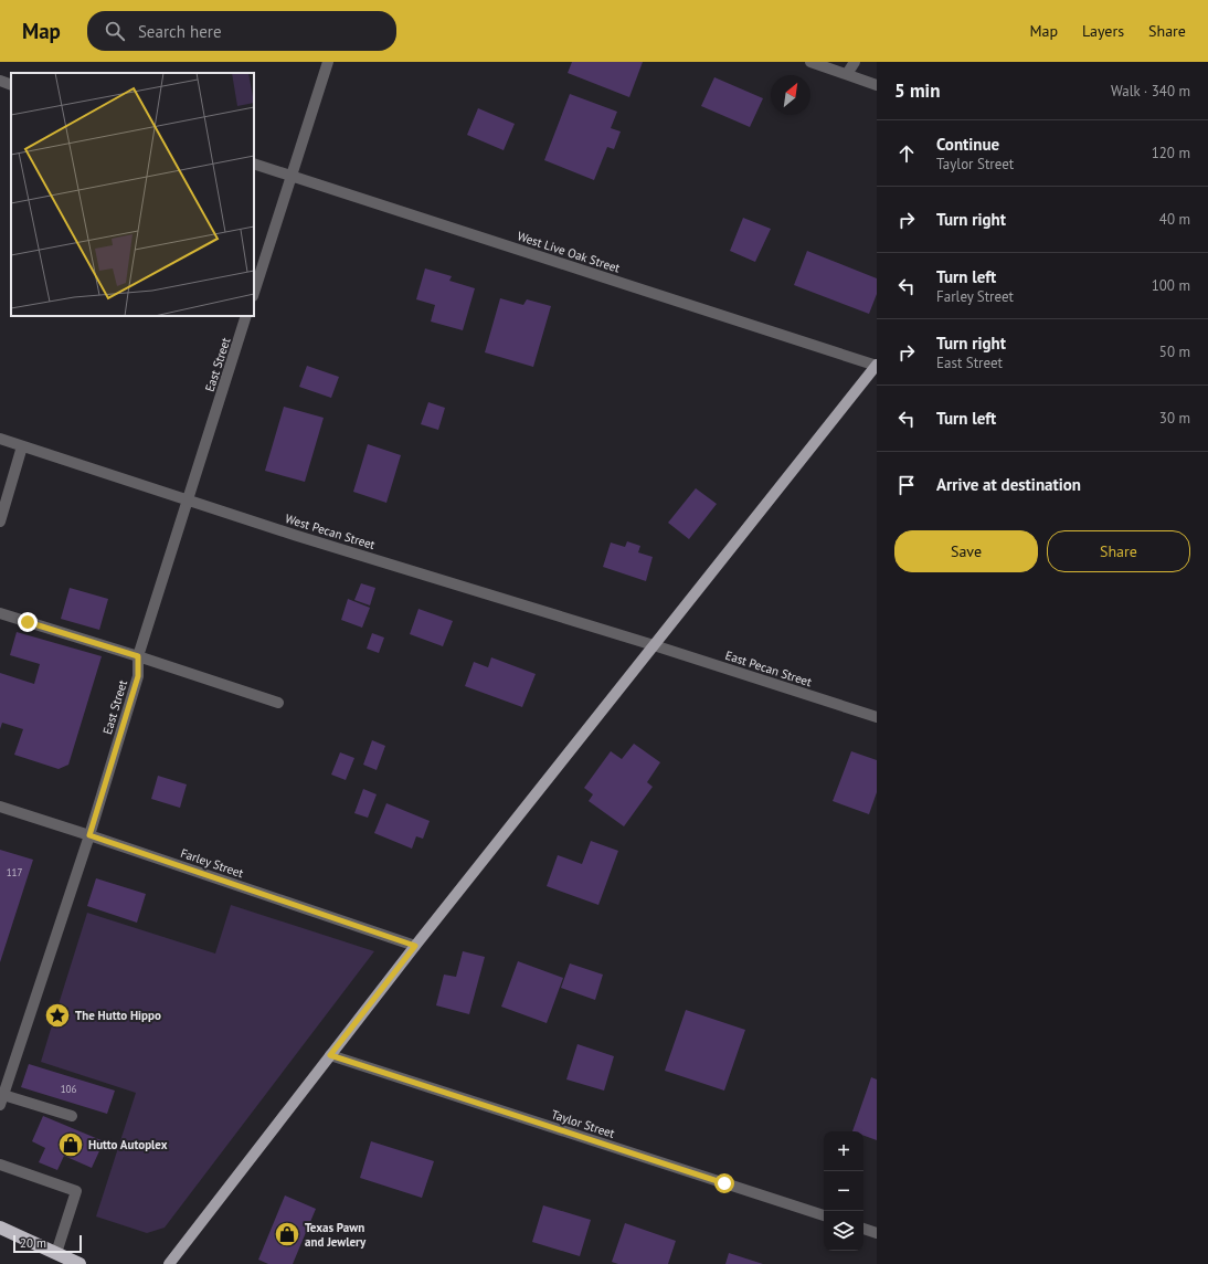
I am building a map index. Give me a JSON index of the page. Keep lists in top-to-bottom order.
{
  "streets": {
    "street": [
      "West Live Oak Street",
      "East Street",
      "West Pecan Street",
      "East Pecan Street",
      "Farley Street",
      "Taylor Street"
    ]
  },
  "crossings": [
    ["East Street", "West Pecan Street"],
    ["East Street", "Farley Street"],
    ["West Pecan Street", "East Pecan Street"]
  ],
  "places": {
    "place": ["The Hutto Hippo"],
    "shop": ["Hutto Autoplex", "Texas Pawn and Jewlery"]
  },
  "house_numbers": ["117", "106"],
  "scale_bar": "20 m",
  "north": "top right",
  "page": {
    "header": "Map",
    "search": "Search here",
    "nav": ["Map", "Layers", "Share"],
    "heading": ["5 min", "Walk · 340 m"],
    "list": [
      ["Continue", "Taylor Street", "120 m"],
      ["Turn right", "40 m"],
      ["Turn left", "Farley Street", "100 m"],
      ["Turn right", "East Street", "50 m"],
      ["Turn left", "30 m"],
      "Arrive at destination"
    ],
    "buttons": ["Save", "Share"],
    "map_buttons": ["+", "−"],
    "scale": "20 m"
  }
}
